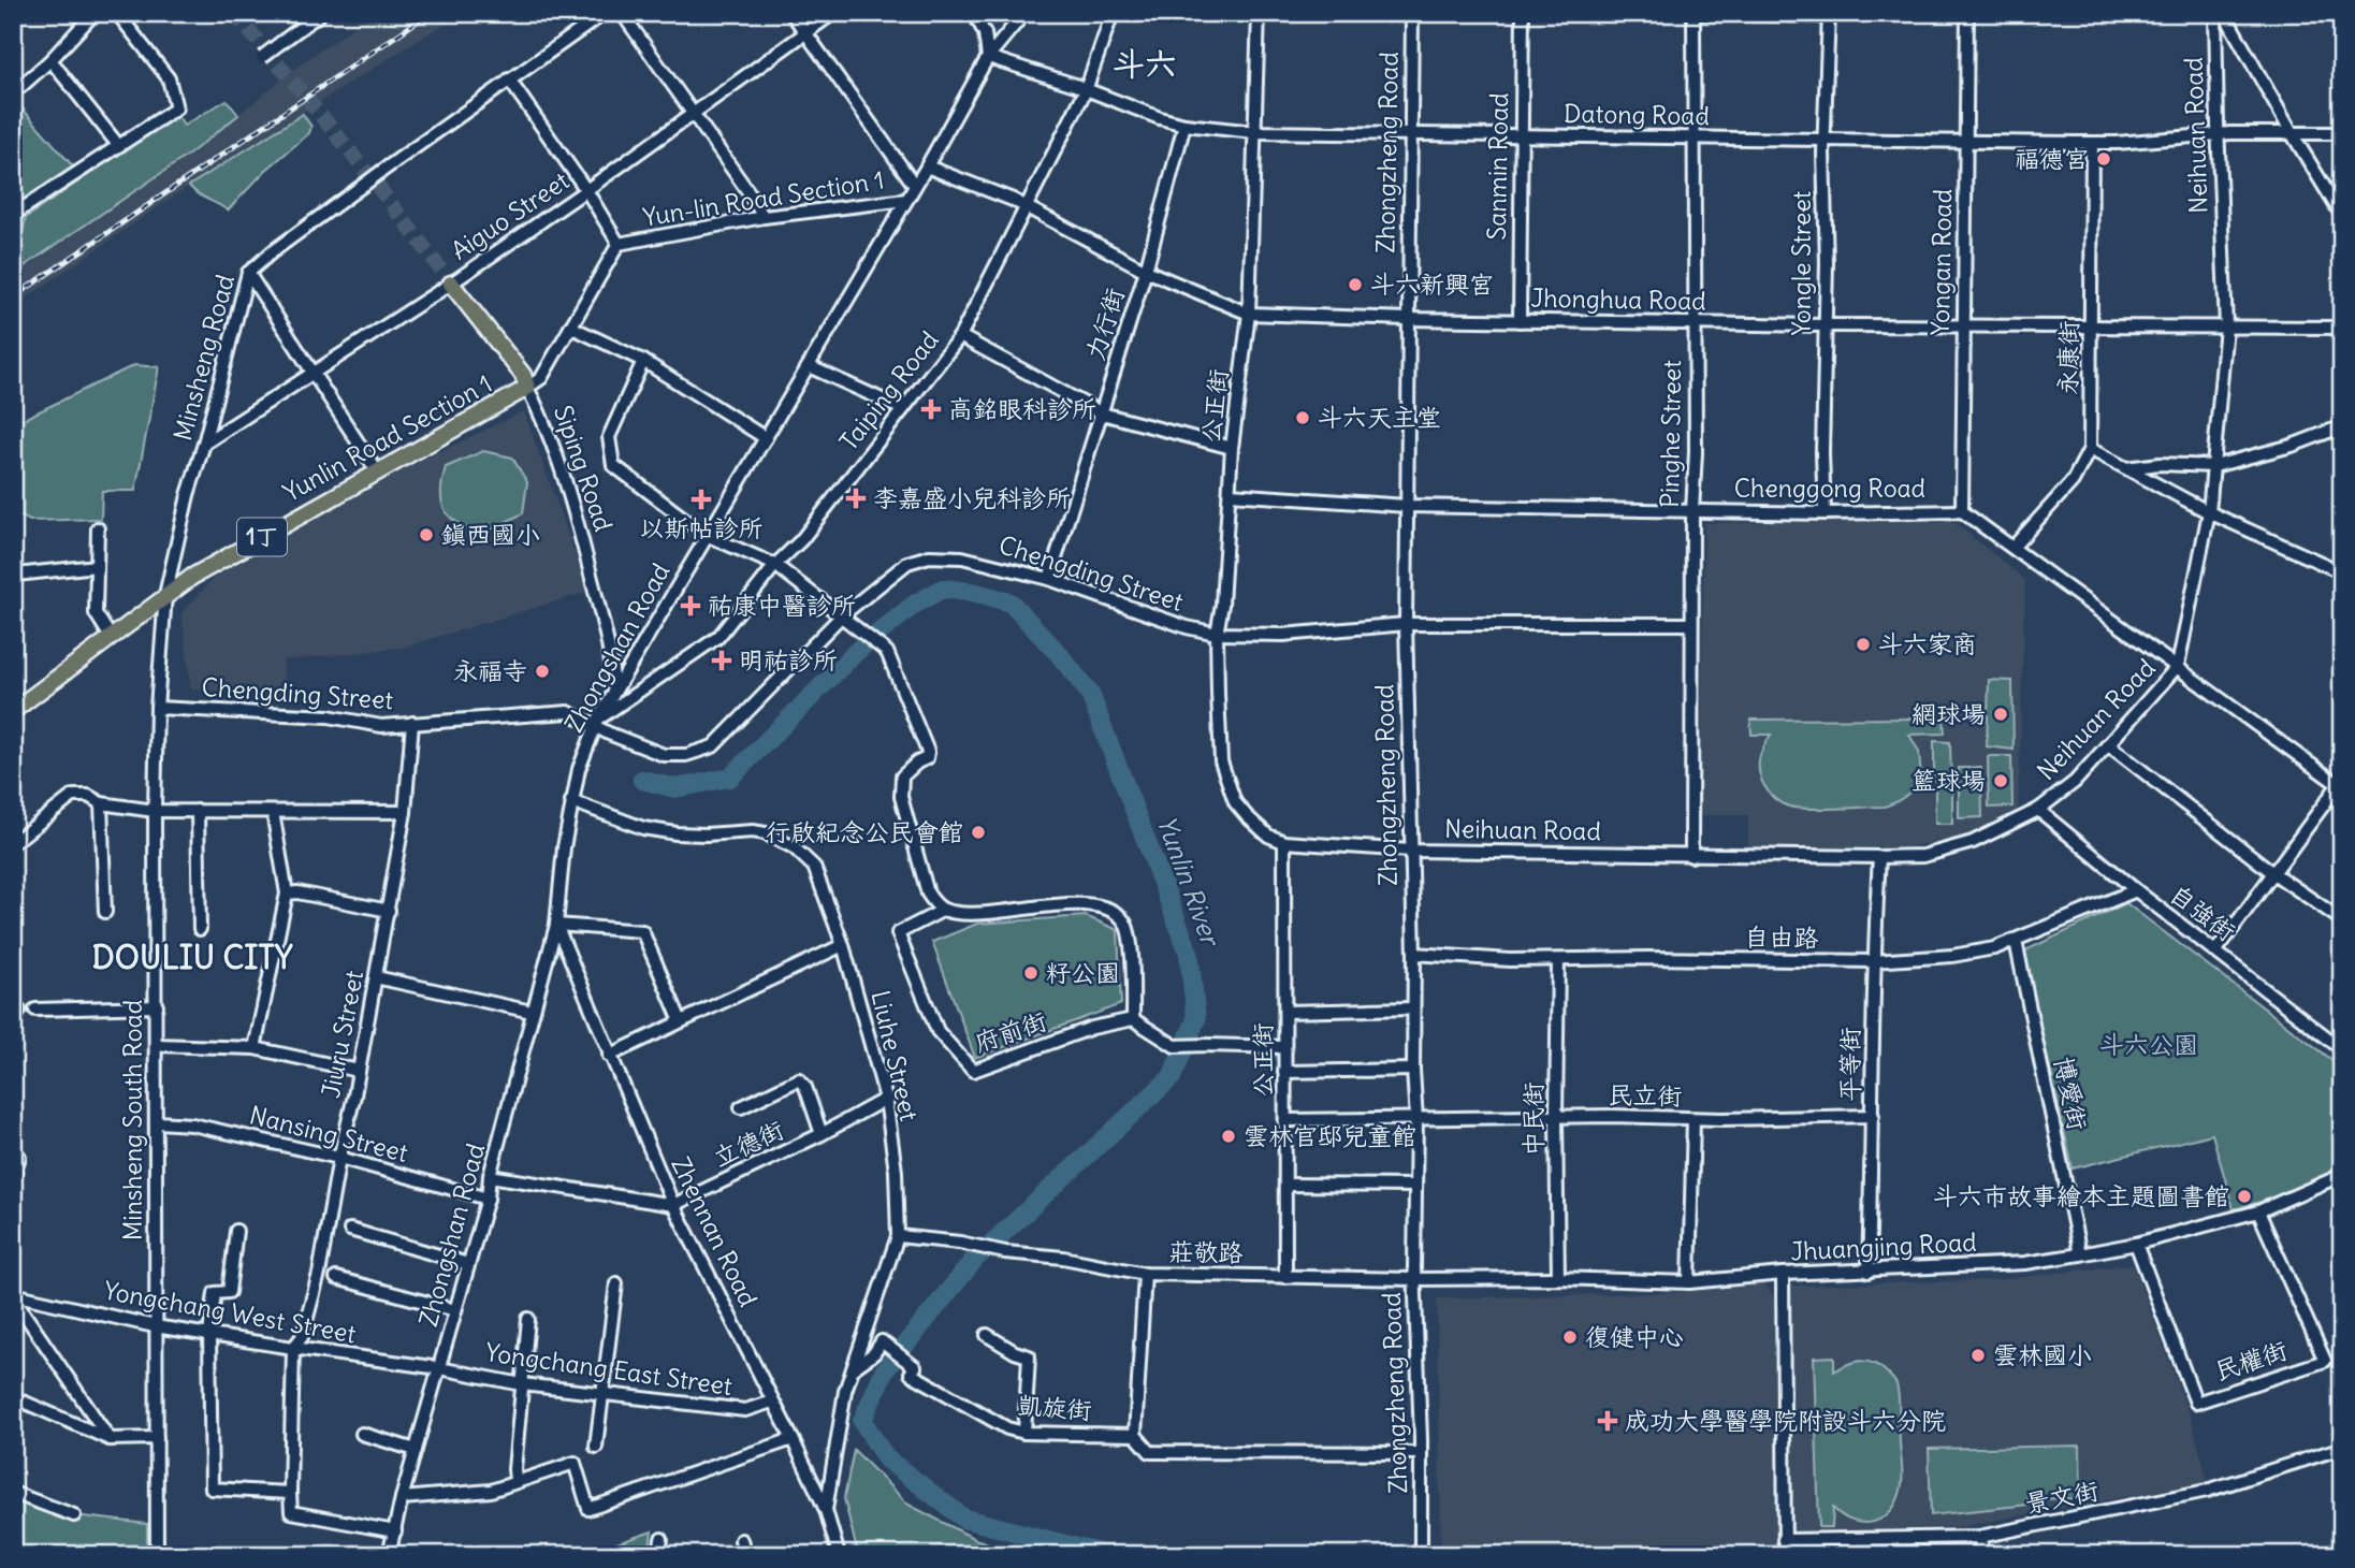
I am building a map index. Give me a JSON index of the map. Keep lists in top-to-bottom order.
{
  "streets": {
    "main road": ["Yunlin Road Section 1", "Siping Road", "1丁"],
    "street": [
      "Datong Road",
      "Neihuan Road",
      "Zhongzheng Road",
      "Sanmin Road",
      "Yun-lin Road Section 1",
      "Aiguo Street",
      "Yongan Road",
      "Yongle Street",
      "Jhonghua Road",
      "力行街",
      "Minsheng Road",
      "永康街",
      "Taiping Road",
      "公正街",
      "Pinghe Street",
      "Chenggong Road",
      "Chengding Street",
      "Zhongshan Road",
      "自強街",
      "自由路",
      "府前街",
      "Jiuru Street",
      "Liuhe Street",
      "平等街",
      "博愛街",
      "民立街",
      "中民街",
      "Minsheng South Road",
      "Nansing Street",
      "立德街",
      "Zhennan Road",
      "Jhuangjing Road",
      "莊敬路",
      "Yongchang West Street",
      "民權街",
      "Yongchang East Street",
      "凱旋街",
      "景文街"
    ]
  },
  "crossings": [
    ["Datong Road", "Neihuan Road"],
    ["Datong Road", "Zhongzheng Road"],
    ["Datong Road", "Sanmin Road"],
    ["Datong Road", "Yongan Road"],
    ["Datong Road", "Yongle Street"],
    ["Datong Road", "力行街"],
    ["Datong Road", "永康街"],
    ["Datong Road", "Taiping Road"],
    ["Datong Road", "公正街"],
    ["Datong Road", "Pinghe Street"],
    ["Datong Road", "Zhongshan Road"],
    ["Neihuan Road", "Zhongzheng Road"],
    ["Neihuan Road", "Jhonghua Road"],
    ["Neihuan Road", "公正街"],
    ["Neihuan Road", "Pinghe Street"],
    ["Neihuan Road", "自強街"],
    ["Neihuan Road", "平等街"],
    ["Zhongzheng Road", "Jhonghua Road"],
    ["Zhongzheng Road", "Chenggong Road"],
    ["Zhongzheng Road", "Chengding Street"],
    ["Zhongzheng Road", "自由路"],
    ["Zhongzheng Road", "民立街"],
    ["Zhongzheng Road", "Jhuangjing Road"],
    ["Zhongzheng Road", "莊敬路"],
    ["Sanmin Road", "Jhonghua Road"],
    ["Yun-lin Road Section 1", "Yunlin Road Section 1"],
    ["Yun-lin Road Section 1", "Siping Road"],
    ["Yun-lin Road Section 1", "Zhongshan Road"],
    ["Aiguo Street", "Minsheng Road"],
    ["Aiguo Street", "Siping Road"],
    ["Yongan Road", "Jhonghua Road"],
    ["Yongan Road", "Chenggong Road"],
    ["Yongle Street", "Jhonghua Road"],
    ["Yongle Street", "Chenggong Road"],
    ["Jhonghua Road", "力行街"],
    ["Jhonghua Road", "永康街"],
    ["Jhonghua Road", "Taiping Road"],
    ["Jhonghua Road", "公正街"],
    ["Jhonghua Road", "Pinghe Street"],
    ["Jhonghua Road", "Zhongshan Road"],
    ["力行街", "Chengding Street"],
    ["Minsheng Road", "Yunlin Road Section 1"],
    ["Minsheng Road", "Minsheng South Road"],
    ["Taiping Road", "Chengding Street"],
    ["Taiping Road", "Zhongshan Road"],
    ["公正街", "Chenggong Road"],
    ["公正街", "Chengding Street"],
    ["公正街", "民立街"],
    ["公正街", "莊敬路"],
    ["Pinghe Street", "Chenggong Road"],
    ["Pinghe Street", "Chengding Street"],
    ["Yunlin Road Section 1", "Siping Road"],
    ["Yunlin Road Section 1", "Minsheng South Road"],
    ["Siping Road", "Zhongshan Road"],
    ["Chengding Street", "Zhongshan Road"],
    ["Chengding Street", "Jiuru Street"],
    ["Chengding Street", "Minsheng South Road"],
    ["Zhongshan Road", "Liuhe Street"],
    ["Zhongshan Road", "Nansing Street"],
    ["Zhongshan Road", "Zhennan Road"],
    ["Zhongshan Road", "Yongchang West Street"],
    ["Zhongshan Road", "Yongchang East Street"],
    ["自強街", "自由路"],
    ["自由路", "平等街"],
    ["自由路", "博愛街"],
    ["自由路", "中民街"],
    ["Jiuru Street", "Nansing Street"],
    ["Jiuru Street", "Yongchang West Street"],
    ["Liuhe Street", "立德街"],
    ["Liuhe Street", "Zhennan Road"],
    ["Liuhe Street", "莊敬路"],
    ["Liuhe Street", "凱旋街"],
    ["平等街", "民立街"],
    ["平等街", "Jhuangjing Road"],
    ["博愛街", "Jhuangjing Road"],
    ["民立街", "中民街"],
    ["中民街", "Jhuangjing Road"],
    ["Minsheng South Road", "Nansing Street"],
    ["Minsheng South Road", "Yongchang West Street"],
    ["立德街", "Zhennan Road"],
    ["Zhennan Road", "Yongchang East Street"],
    ["Jhuangjing Road", "莊敬路"],
    ["Jhuangjing Road", "民權街"],
    ["Yongchang West Street", "Yongchang East Street"]
  ],
  "districts": ["斗六", "DOULIU CITY"],
  "water": ["Yunlin River"],
  "parks": ["斗六公園"],
  "places": {
    "other": [
      "福德宮",
      "斗六新興宮",
      "斗六天主堂",
      "鎮西國小",
      "斗六家商",
      "永福寺",
      "網球場",
      "籃球場",
      "行啟紀念公民會館",
      "籽公園",
      "雲林官邸兒童館",
      "斗六市故事繪本主題圖書館",
      "復健中心",
      "雲林國小"
    ],
    "health": [
      "高銘眼科診所",
      "李嘉盛小兒科診所",
      "以斯帖診所",
      "祐康中醫診所",
      "明祐診所",
      "成功大學醫學院附設斗六分院"
    ]
  }
}
